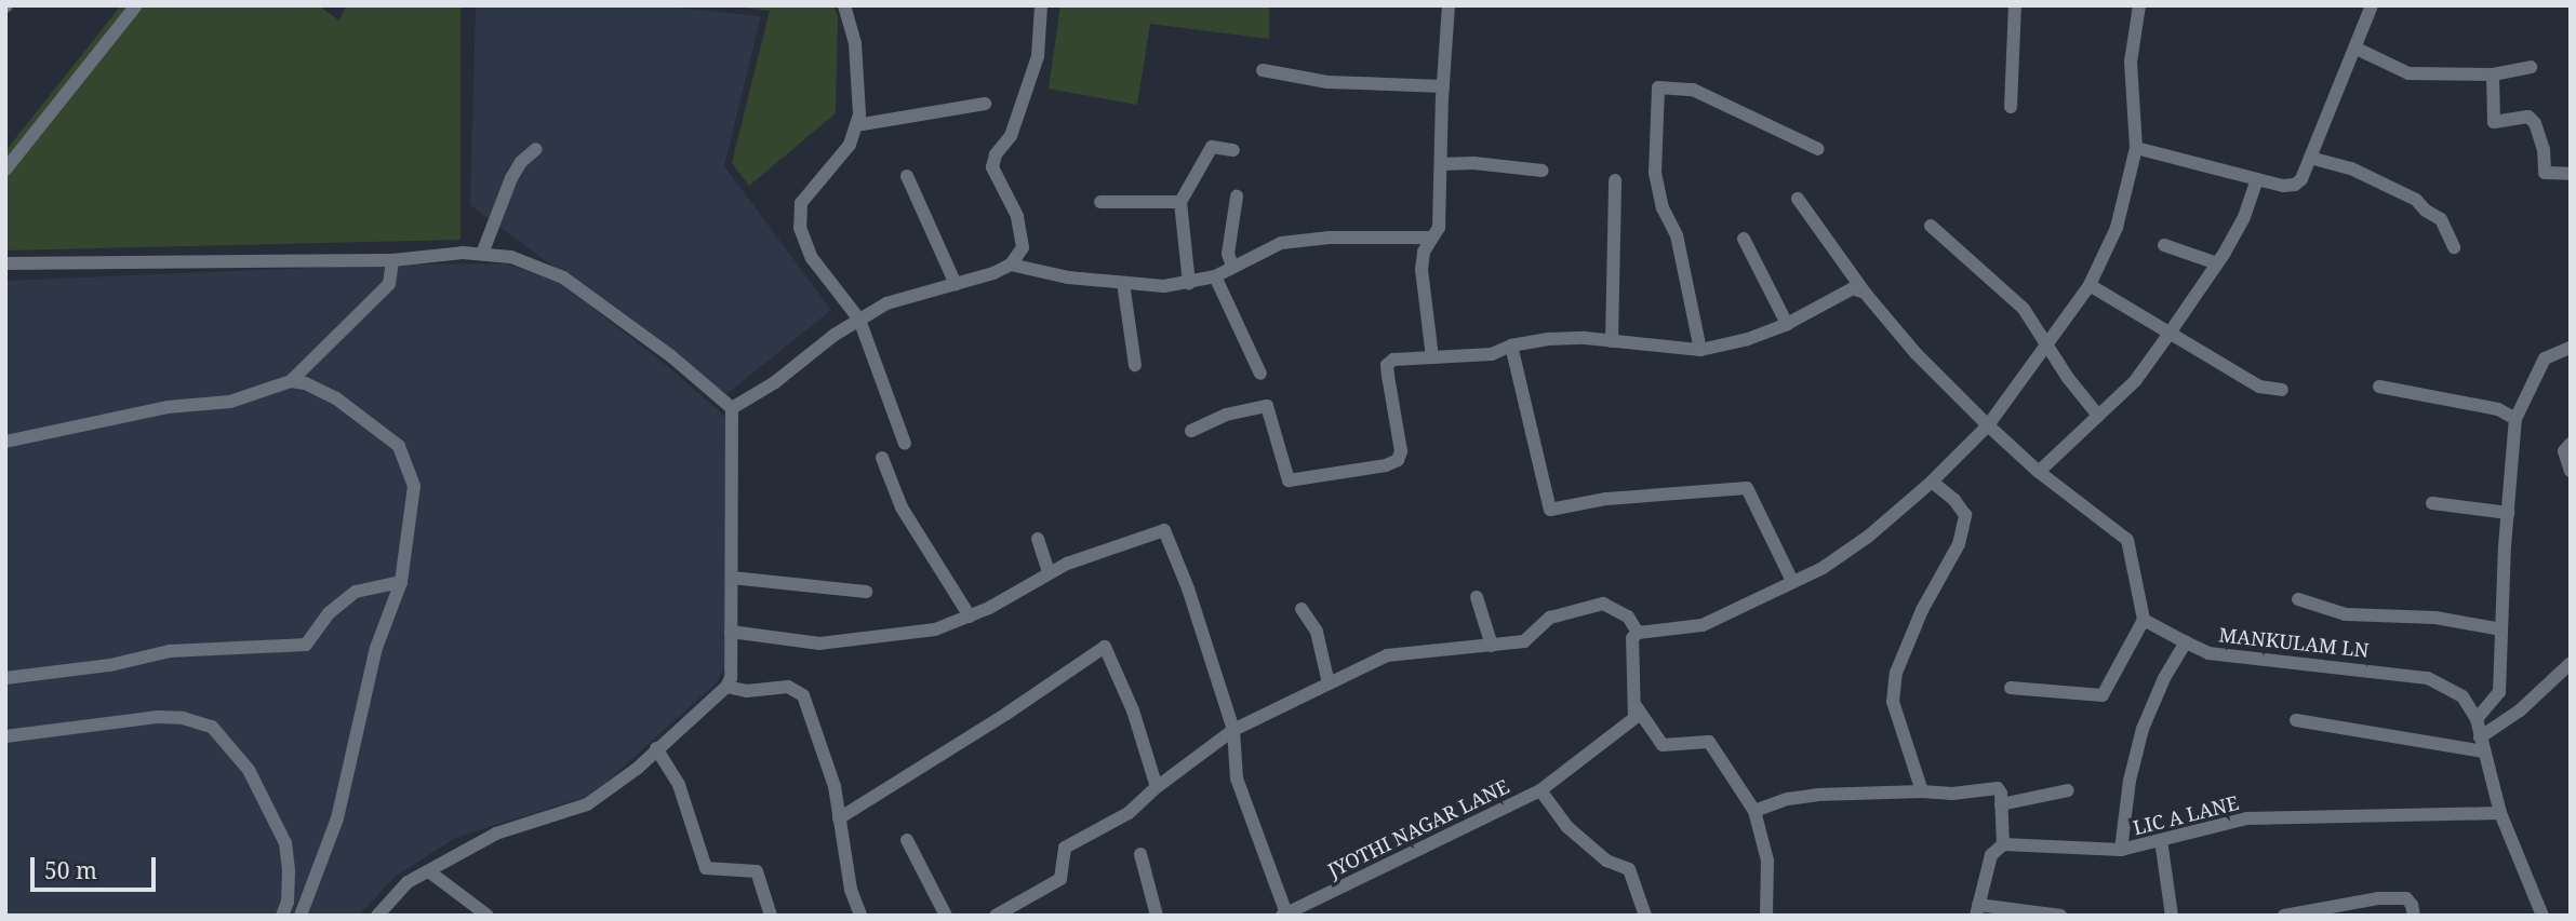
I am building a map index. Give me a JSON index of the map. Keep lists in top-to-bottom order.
{
  "streets": {
    "street": ["MANKULAM LN", "LIC A LANE", "JYOTHI NAGAR LANE"]
  },
  "scale_bar": "50 m"
}
